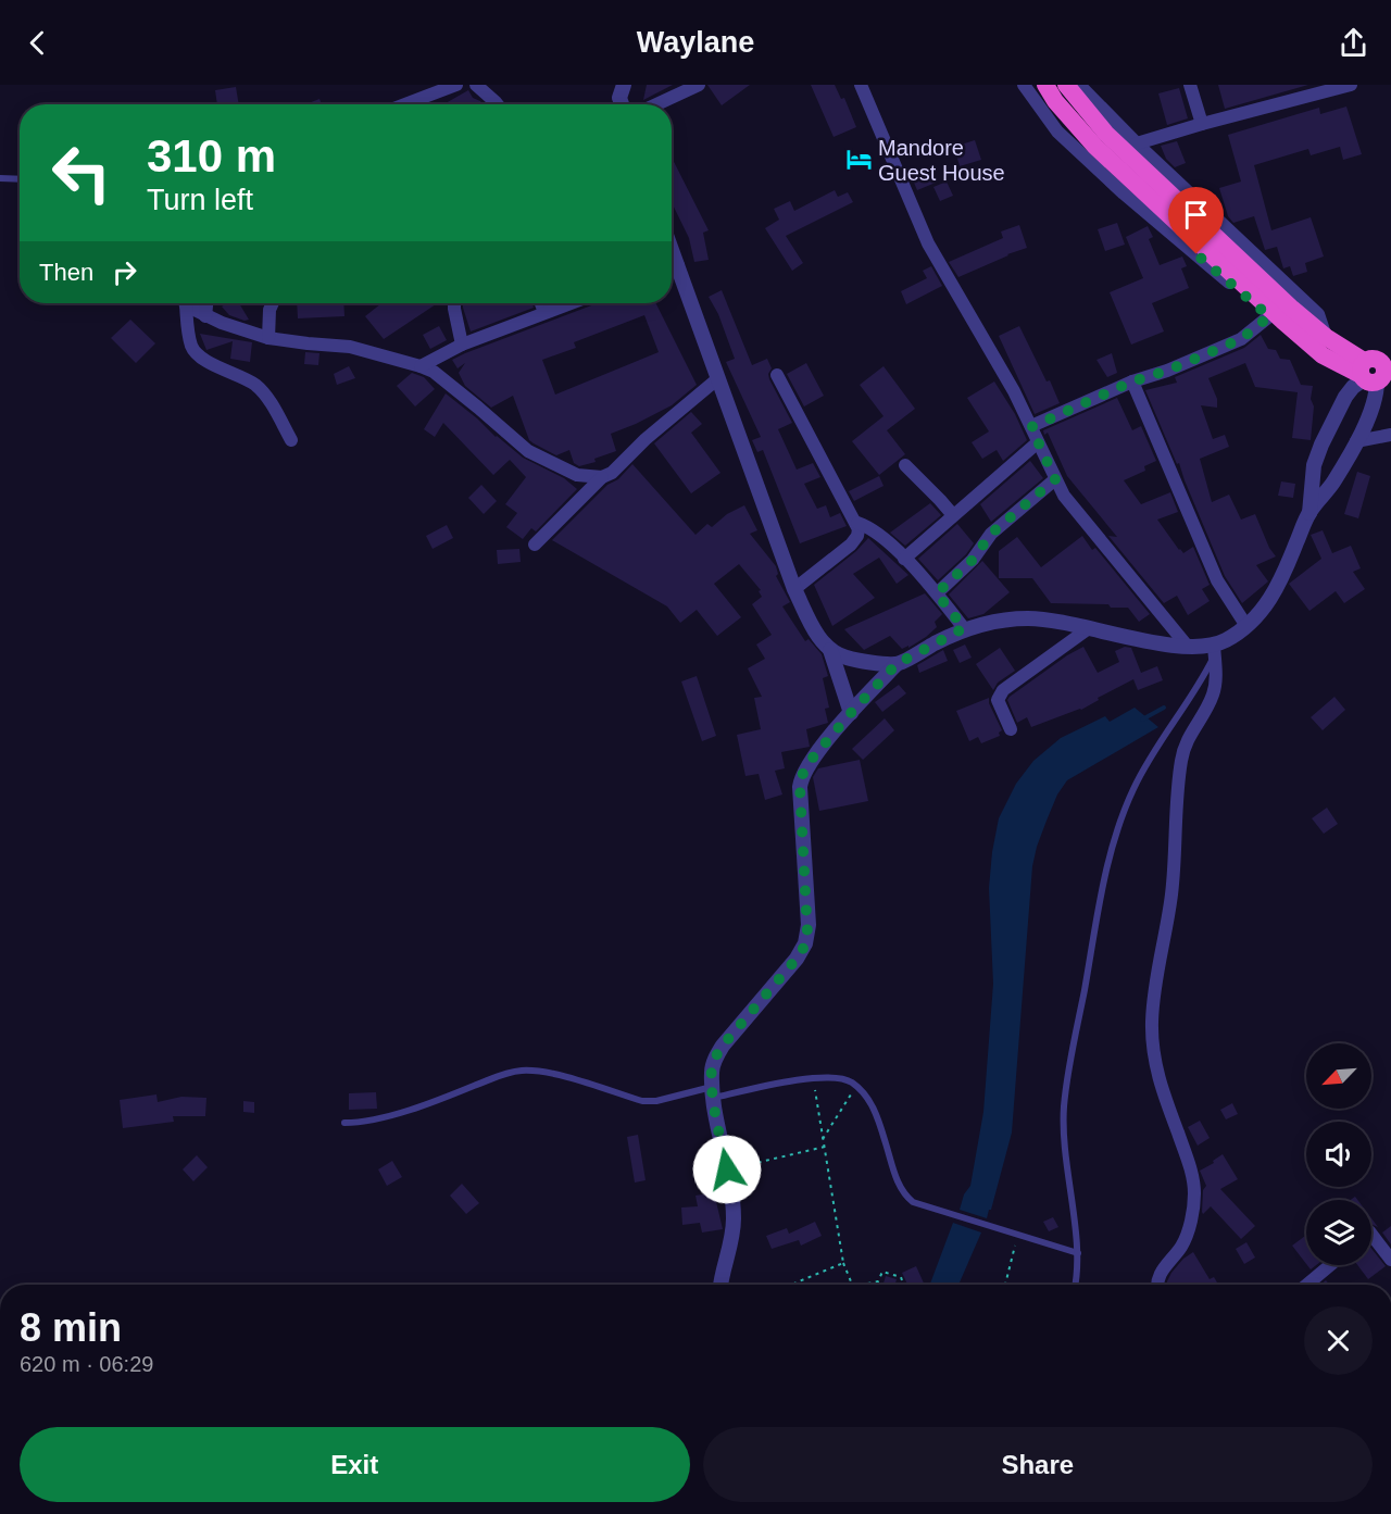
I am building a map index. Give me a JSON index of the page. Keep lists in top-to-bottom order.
{
  "places": {
    "hotel": ["Mandore Guest House"]
  },
  "north": "bottom left",
  "page": {
    "header": "Waylane",
    "turn": ["310 m", "Turn left"],
    "then": "Then",
    "heading": ["8 min", "620 m · 06:29"],
    "buttons": ["Exit", "Share"]
  }
}
